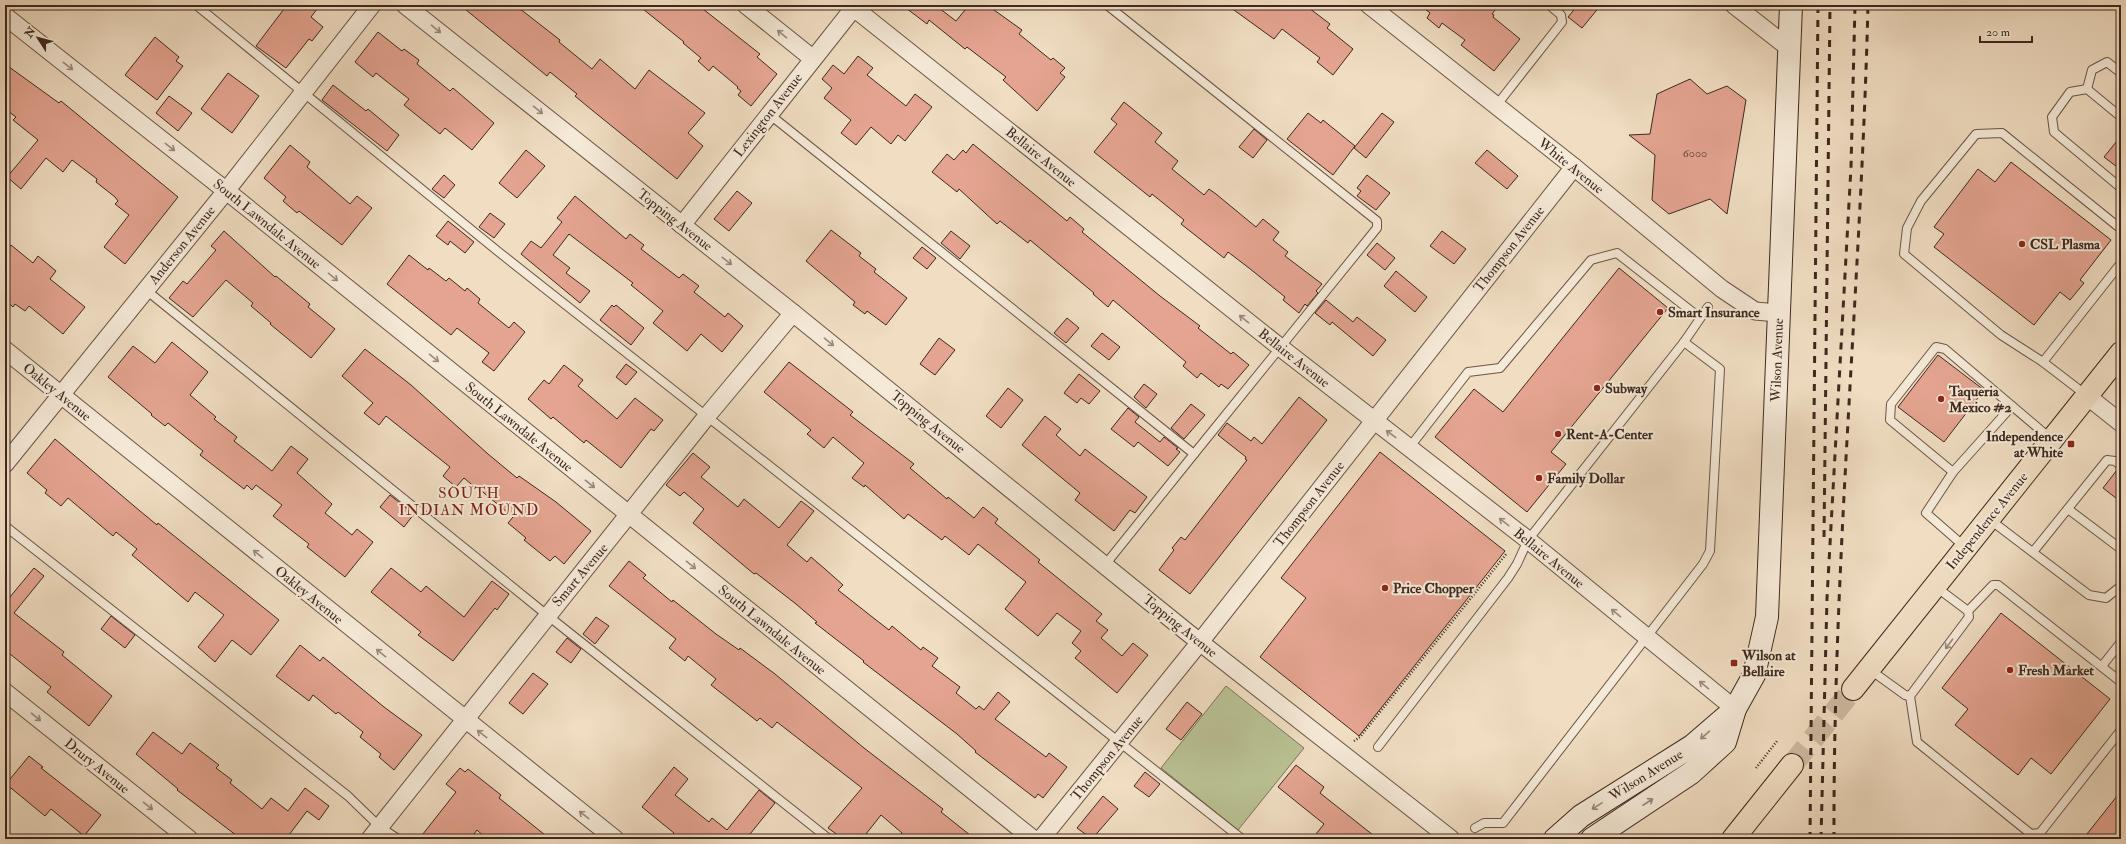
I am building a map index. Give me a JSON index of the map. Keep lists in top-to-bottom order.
{
  "streets": {
    "main road": ["Wilson Avenue", "Independence Avenue"],
    "street": [
      "Lexington Avenue",
      "Bellaire Avenue",
      "White Avenue",
      "Topping Avenue",
      "South Lawndale Avenue",
      "Anderson Avenue",
      "Thompson Avenue",
      "Oakley Avenue",
      "Smart Avenue",
      "Drury Avenue"
    ]
  },
  "crossings": [
    ["Lexington Avenue", "Bellaire Avenue"],
    ["Lexington Avenue", "Topping Avenue"],
    ["Bellaire Avenue", "Thompson Avenue"],
    ["Bellaire Avenue", "Wilson Avenue"],
    ["White Avenue", "Thompson Avenue"],
    ["White Avenue", "Wilson Avenue"],
    ["Topping Avenue", "Thompson Avenue"],
    ["Topping Avenue", "Smart Avenue"],
    ["South Lawndale Avenue", "Anderson Avenue"],
    ["South Lawndale Avenue", "Smart Avenue"],
    ["Anderson Avenue", "Oakley Avenue"],
    ["Oakley Avenue", "Smart Avenue"]
  ],
  "one_way": [
    "Bellaire Avenue",
    "Topping Avenue",
    "South Lawndale Avenue",
    "Oakley Avenue",
    "Drury Avenue"
  ],
  "districts": ["SOUTH INDIAN MOUND"],
  "places": {
    "other": [
      "CSL Plasma",
      "Smart Insurance",
      "Subway",
      "Taqueria Mexico #2",
      "Rent-A-Center",
      "Family Dollar",
      "Price Chopper",
      "Fresh Market"
    ],
    "transit": ["Independence at White", "Wilson at Bellaire"]
  },
  "house_numbers": ["6000"],
  "scale_bar": "20 m",
  "north": "top left"
}
